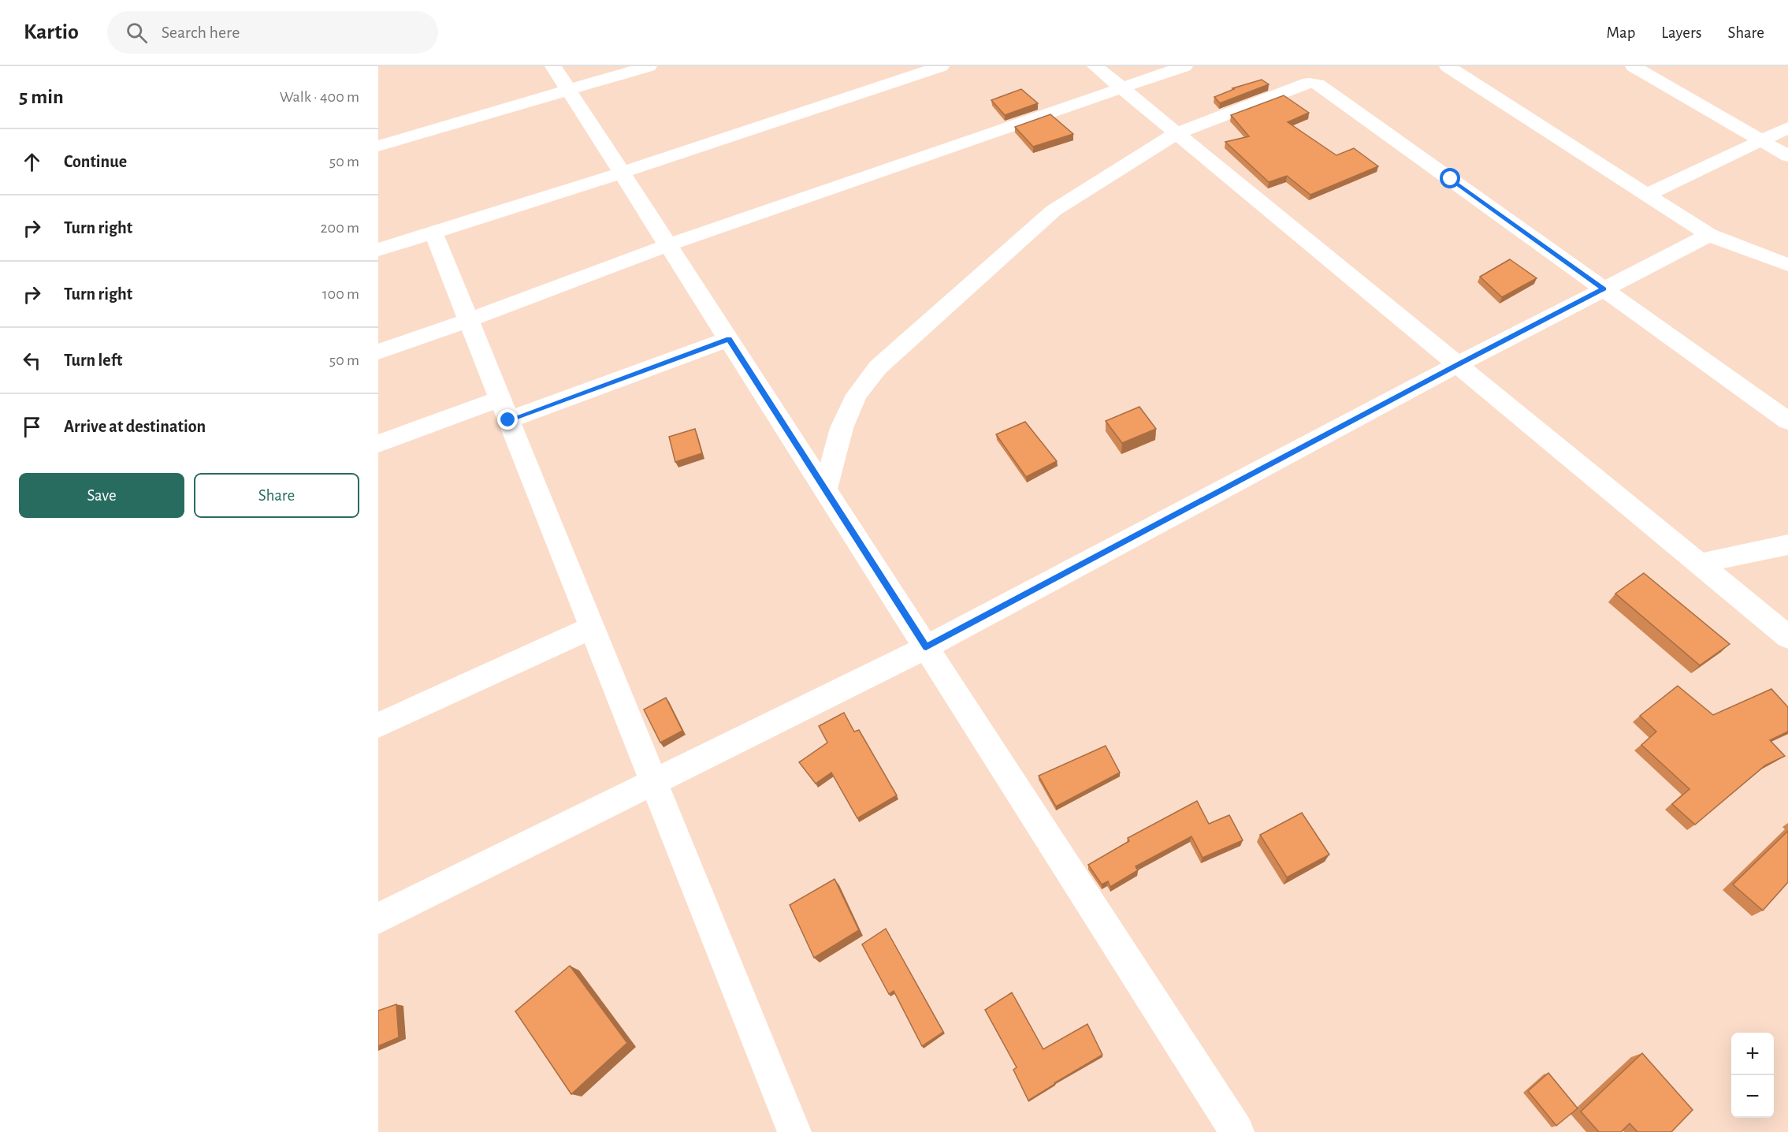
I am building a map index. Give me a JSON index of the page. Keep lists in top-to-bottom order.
{
  "page": {
    "header": "Kartio",
    "search": "Search here",
    "nav": ["Map", "Layers", "Share"],
    "heading": ["5 min", "Walk · 400 m"],
    "list": [
      ["Continue", "50 m"],
      ["Turn right", "200 m"],
      ["Turn right", "100 m"],
      ["Turn left", "50 m"],
      "Arrive at destination"
    ],
    "buttons": ["Save", "Share"],
    "map_buttons": ["+", "−"]
  }
}
